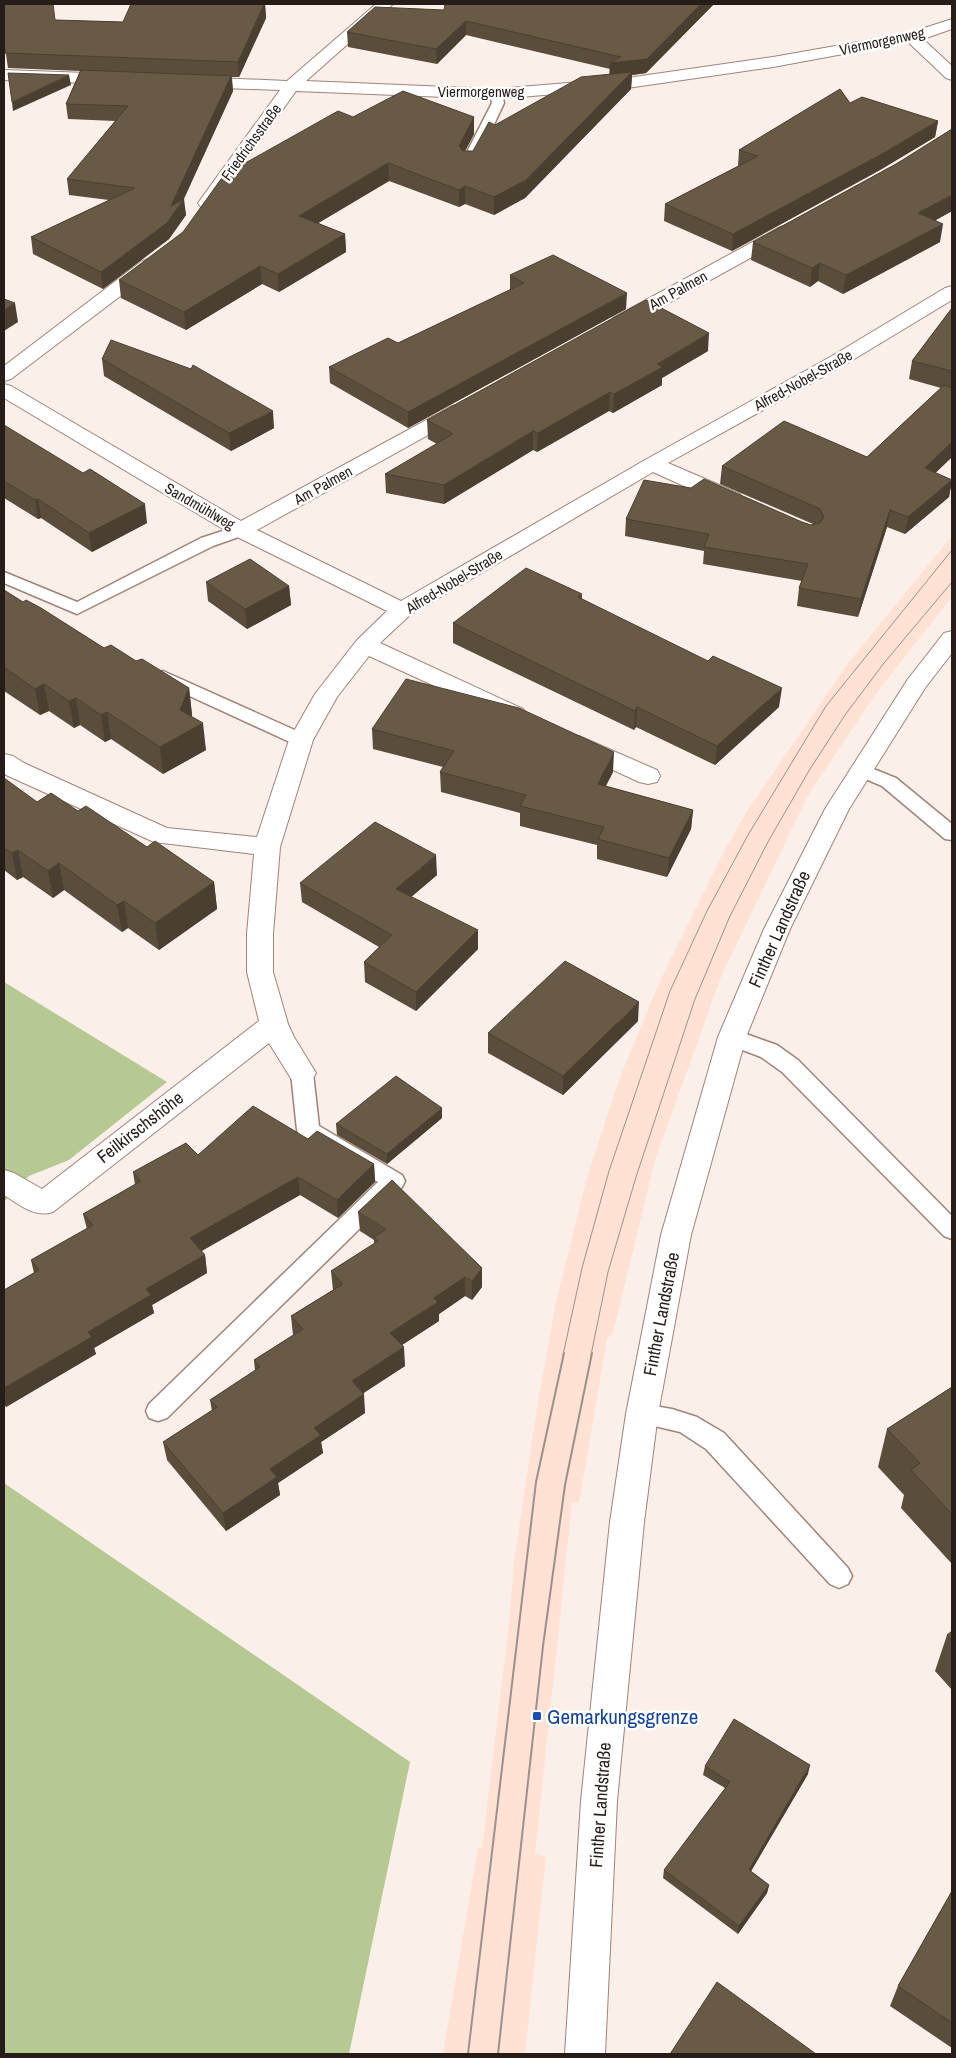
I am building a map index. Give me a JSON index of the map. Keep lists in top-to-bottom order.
{
  "streets": {
    "street": [
      "Viermorgenweg",
      "Friedrichsstraße",
      "Am Palmen",
      "Alfred-Nobel-Straße",
      "Sandmühlweg",
      "Finther Landstraße",
      "Feilkirschshöhe"
    ]
  },
  "crossings": [
    ["Viermorgenweg", "Friedrichsstraße"],
    ["Am Palmen", "Sandmühlweg"],
    ["Alfred-Nobel-Straße", "Sandmühlweg"],
    ["Alfred-Nobel-Straße", "Feilkirschshöhe"]
  ],
  "places": {
    "transit": ["Gemarkungsgrenze"]
  }
}
